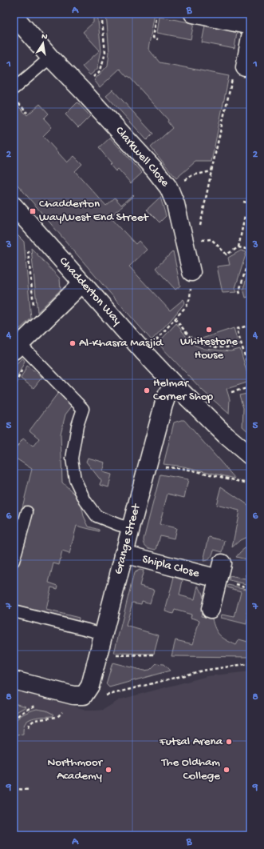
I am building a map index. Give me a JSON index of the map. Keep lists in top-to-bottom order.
{
  "streets": {
    "street": [
      "Clarkwell Close",
      "Chadderton Way",
      "Grange Street",
      "Shipla Close"
    ]
  },
  "crossings": [
    ["Chadderton Way", "Grange Street"],
    ["Grange Street", "Shipla Close"]
  ],
  "places": {
    "transit": ["Chadderton Way/West End Street"],
    "other": [
      "Whitestone House",
      "Al-Khasra Masjid",
      "Helmar Corner Shop",
      "Futsal Arena",
      "Northmoor Academy",
      "The Oldham College"
    ]
  },
  "north": "top",
  "grid": {
    "columns": ["A", "B"],
    "rows": [
      "1",
      "2",
      "3",
      "4",
      "5",
      "6",
      "7",
      "8",
      "9"
    ]
  }
}
